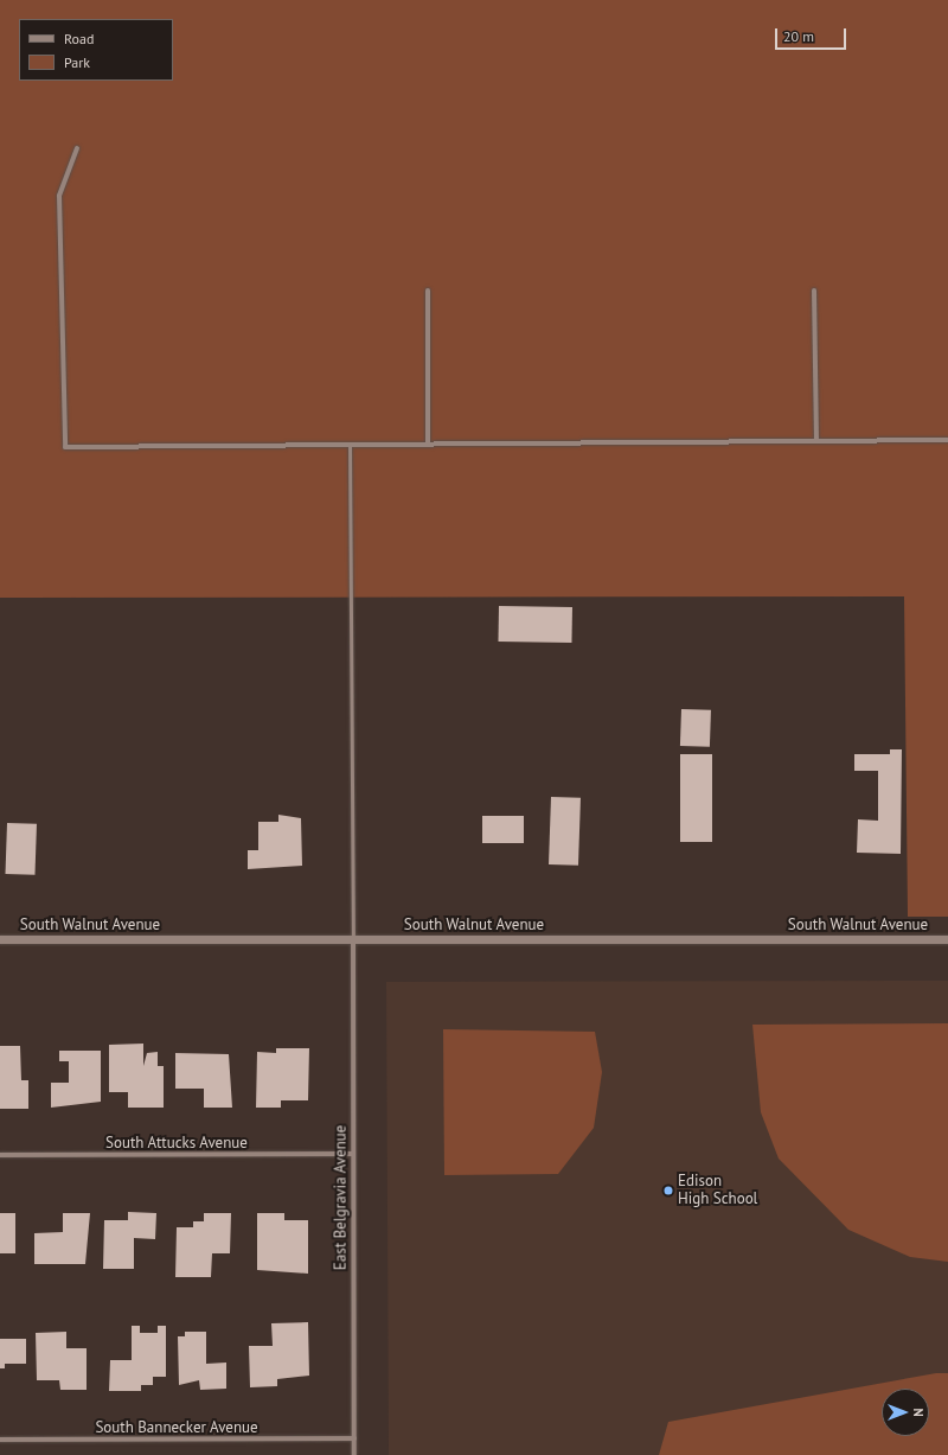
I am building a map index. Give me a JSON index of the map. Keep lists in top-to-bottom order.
{
  "streets": {
    "street": [
      "South Walnut Avenue",
      "South Attucks Avenue",
      "East Belgravia Avenue",
      "South Bannecker Avenue"
    ]
  },
  "crossings": [
    ["South Walnut Avenue", "East Belgravia Avenue"],
    ["South Attucks Avenue", "East Belgravia Avenue"],
    ["East Belgravia Avenue", "South Bannecker Avenue"]
  ],
  "places": ["Edison High School"],
  "legend": ["Road", "Park"],
  "scale_bar": "20 m",
  "north": "right"
}
